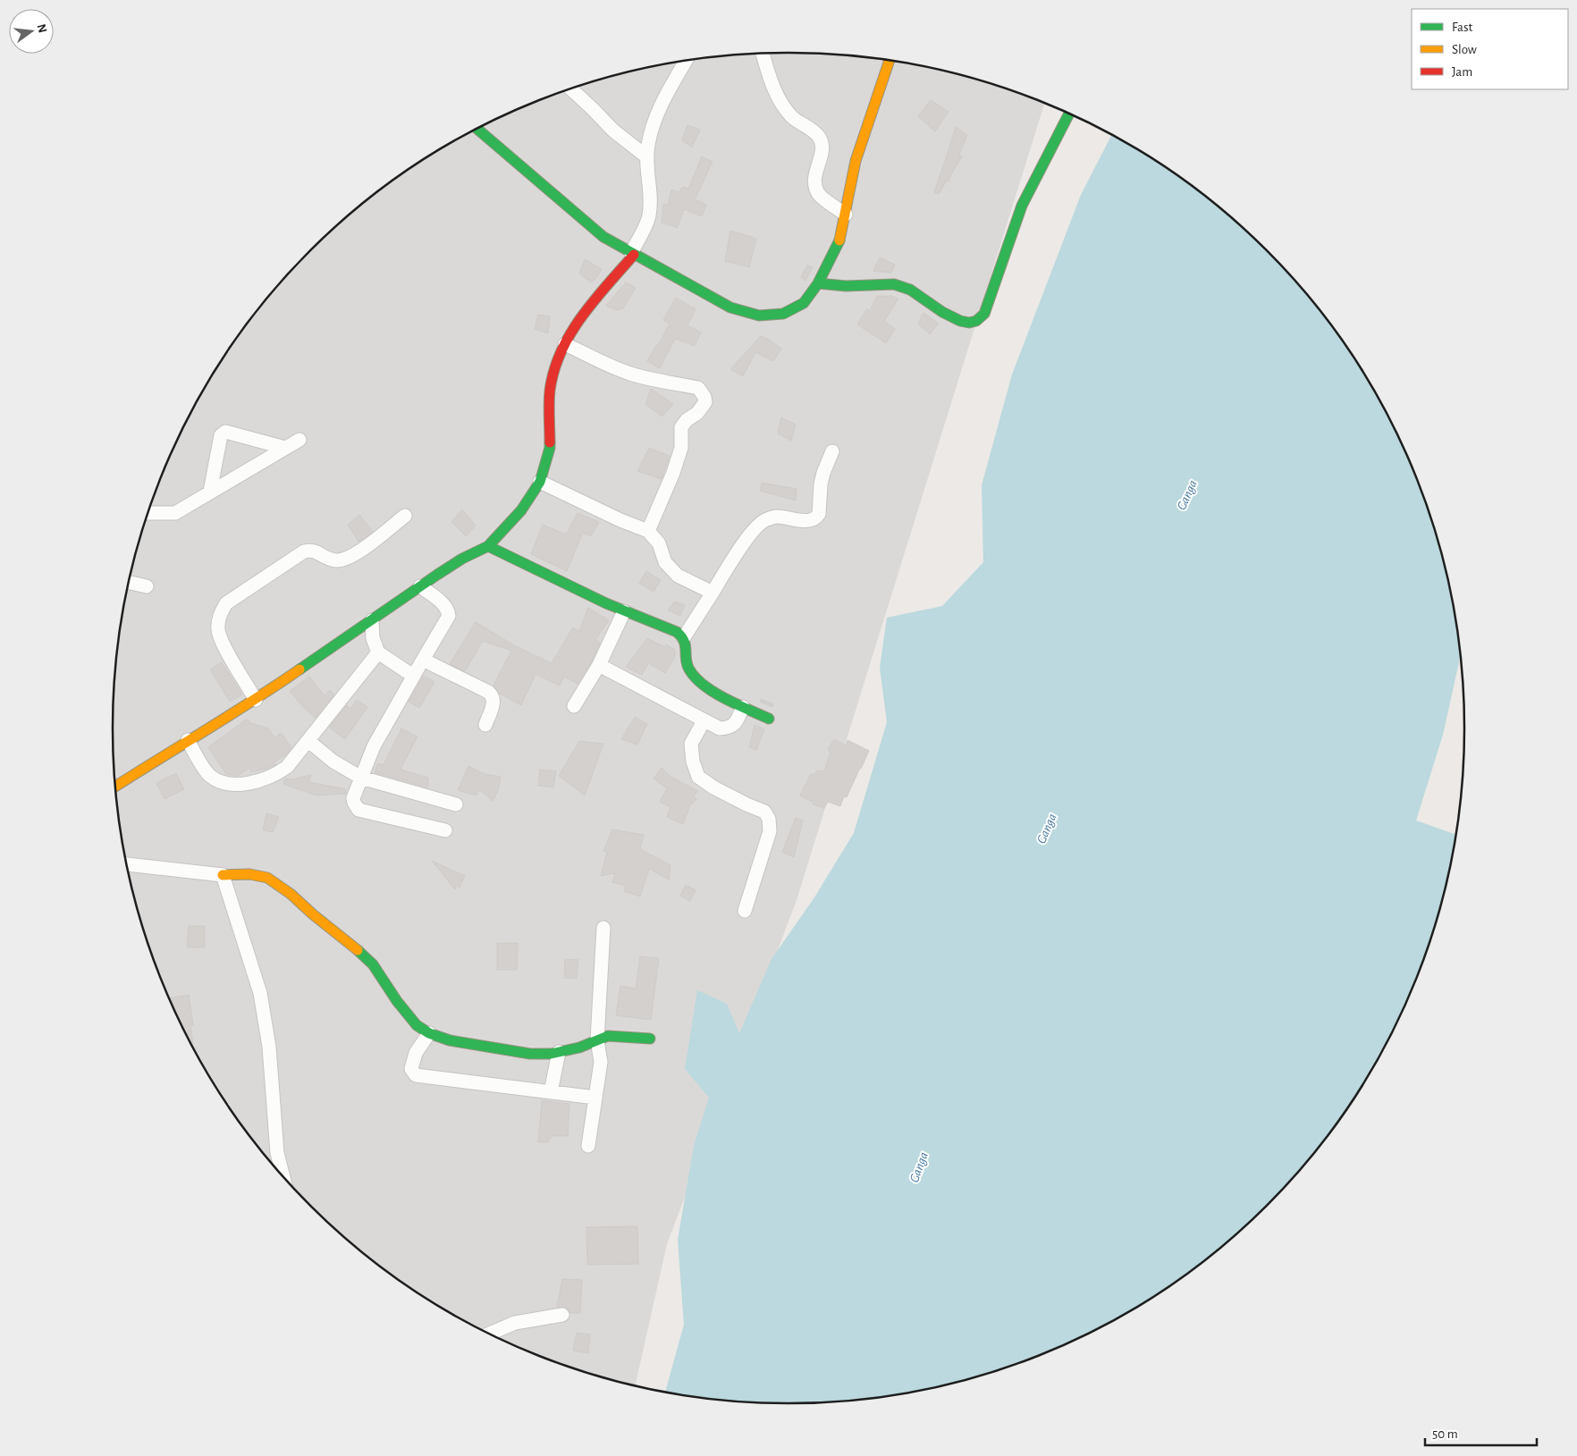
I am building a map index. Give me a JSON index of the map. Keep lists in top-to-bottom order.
{
  "water": ["Ganga"],
  "legend": ["Fast", "Slow", "Jam"],
  "scale_bar": "50 m",
  "north": "right"
}
